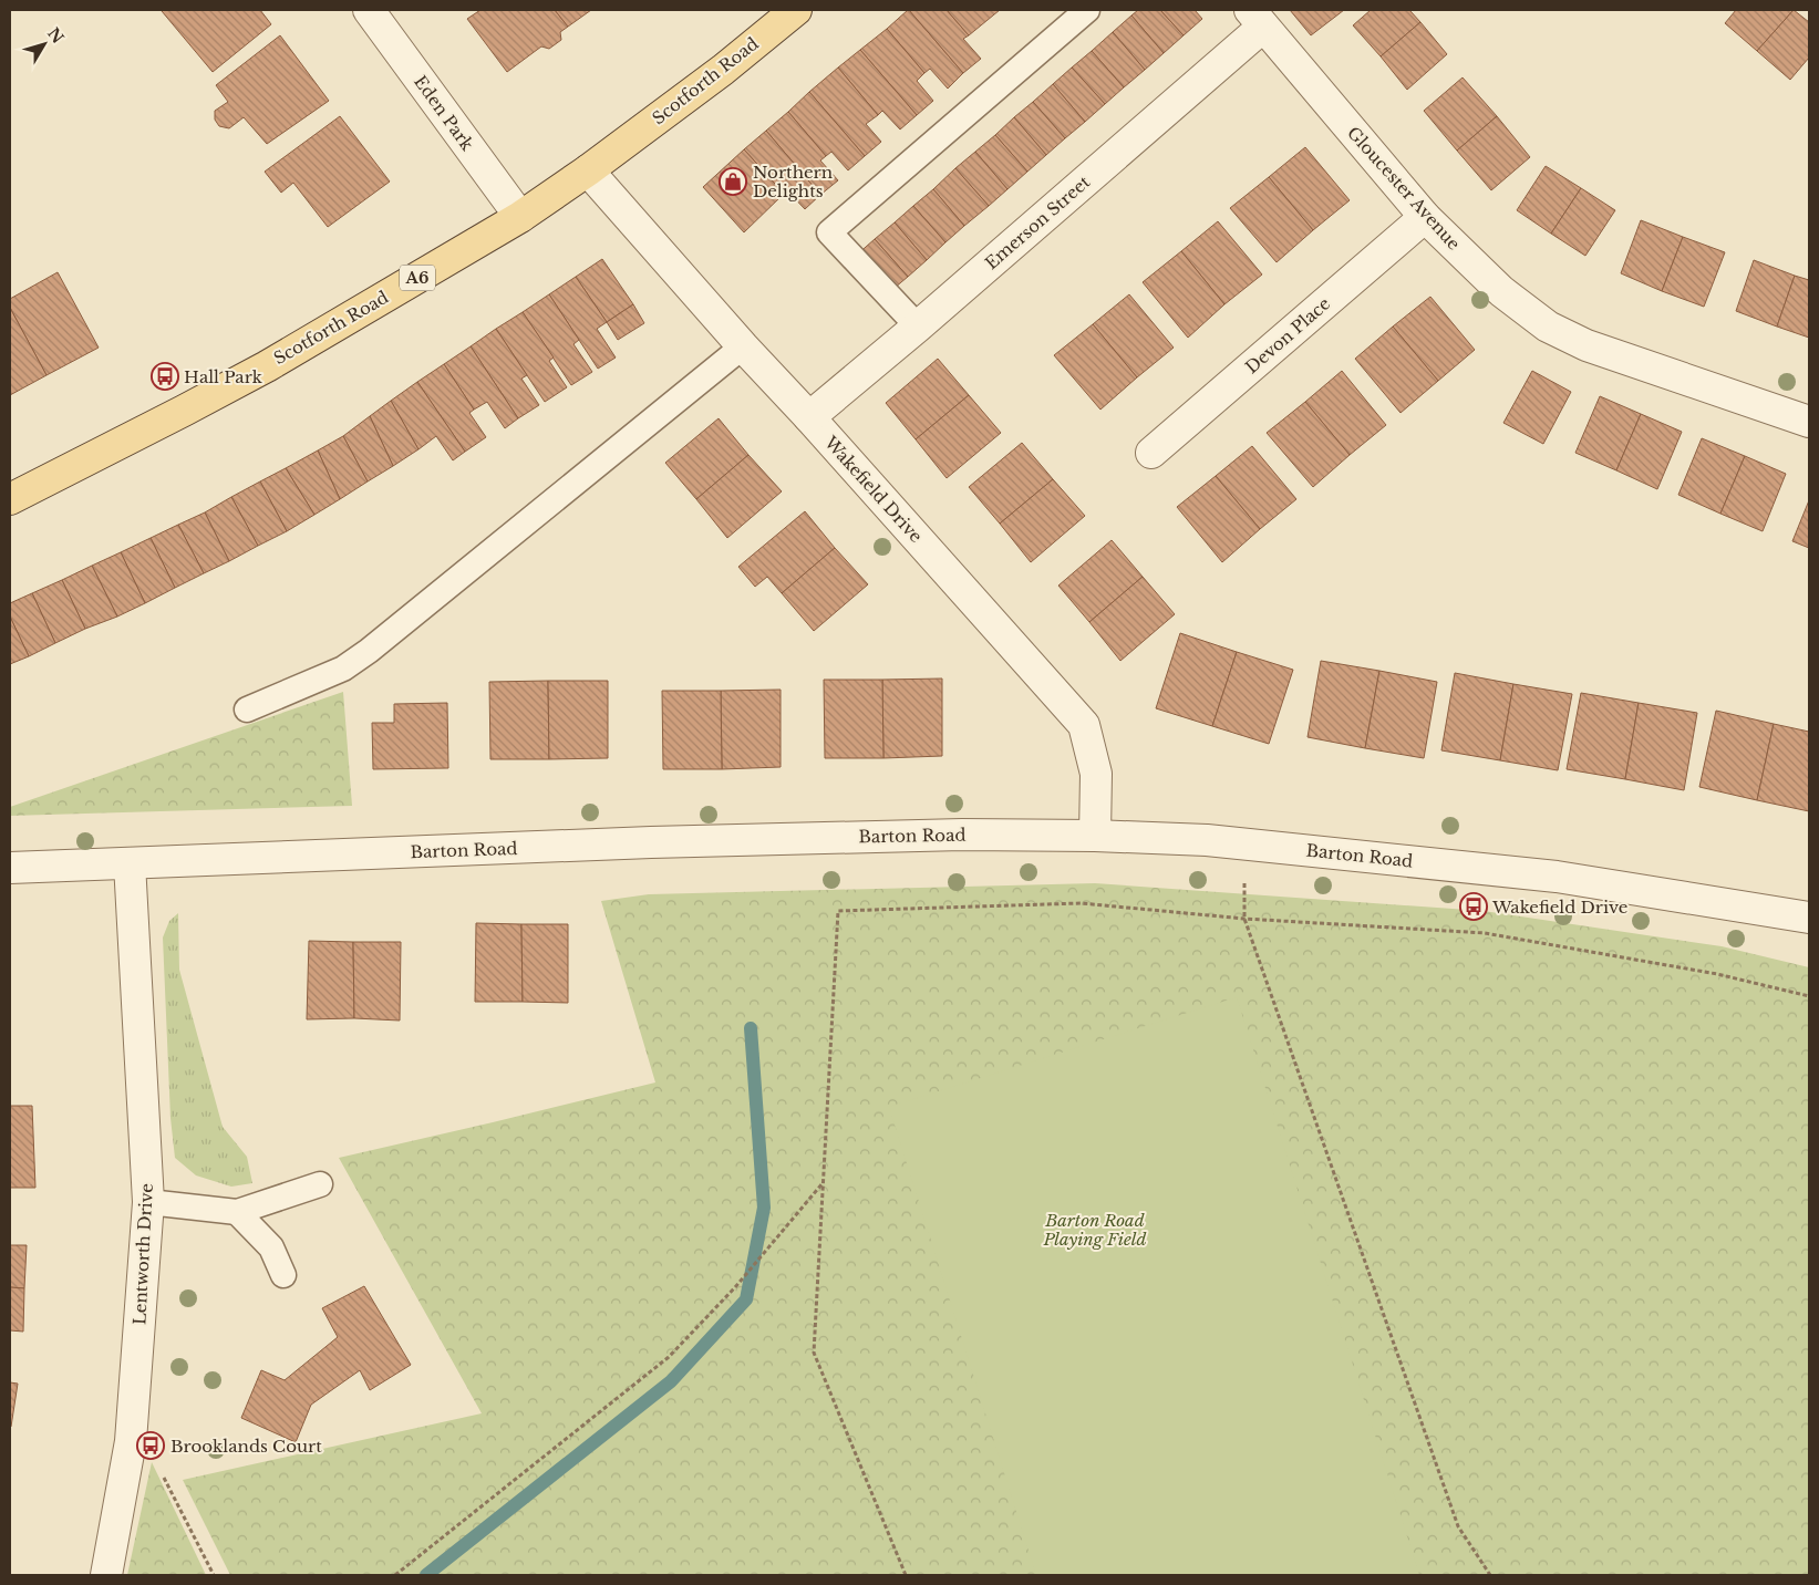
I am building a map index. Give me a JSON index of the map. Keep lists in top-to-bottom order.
{
  "streets": {
    "main road": ["Scotforth Road", "A6"],
    "street": [
      "Eden Park",
      "Gloucester Avenue",
      "Emerson Street",
      "Devon Place",
      "Wakefield Drive",
      "Barton Road",
      "Lentworth Drive"
    ]
  },
  "crossings": [
    ["Scotforth Road", "Eden Park"],
    ["Scotforth Road", "Wakefield Drive"],
    ["Gloucester Avenue", "Emerson Street"],
    ["Gloucester Avenue", "Devon Place"],
    ["Emerson Street", "Wakefield Drive"],
    ["Wakefield Drive", "Barton Road"],
    ["Barton Road", "Lentworth Drive"]
  ],
  "parks": ["Barton Road Playing Field"],
  "places": {
    "shop": ["Northern Delights"],
    "bus stop": ["Hall Park", "Wakefield Drive", "Brooklands Court"]
  },
  "north": "top right"
}
